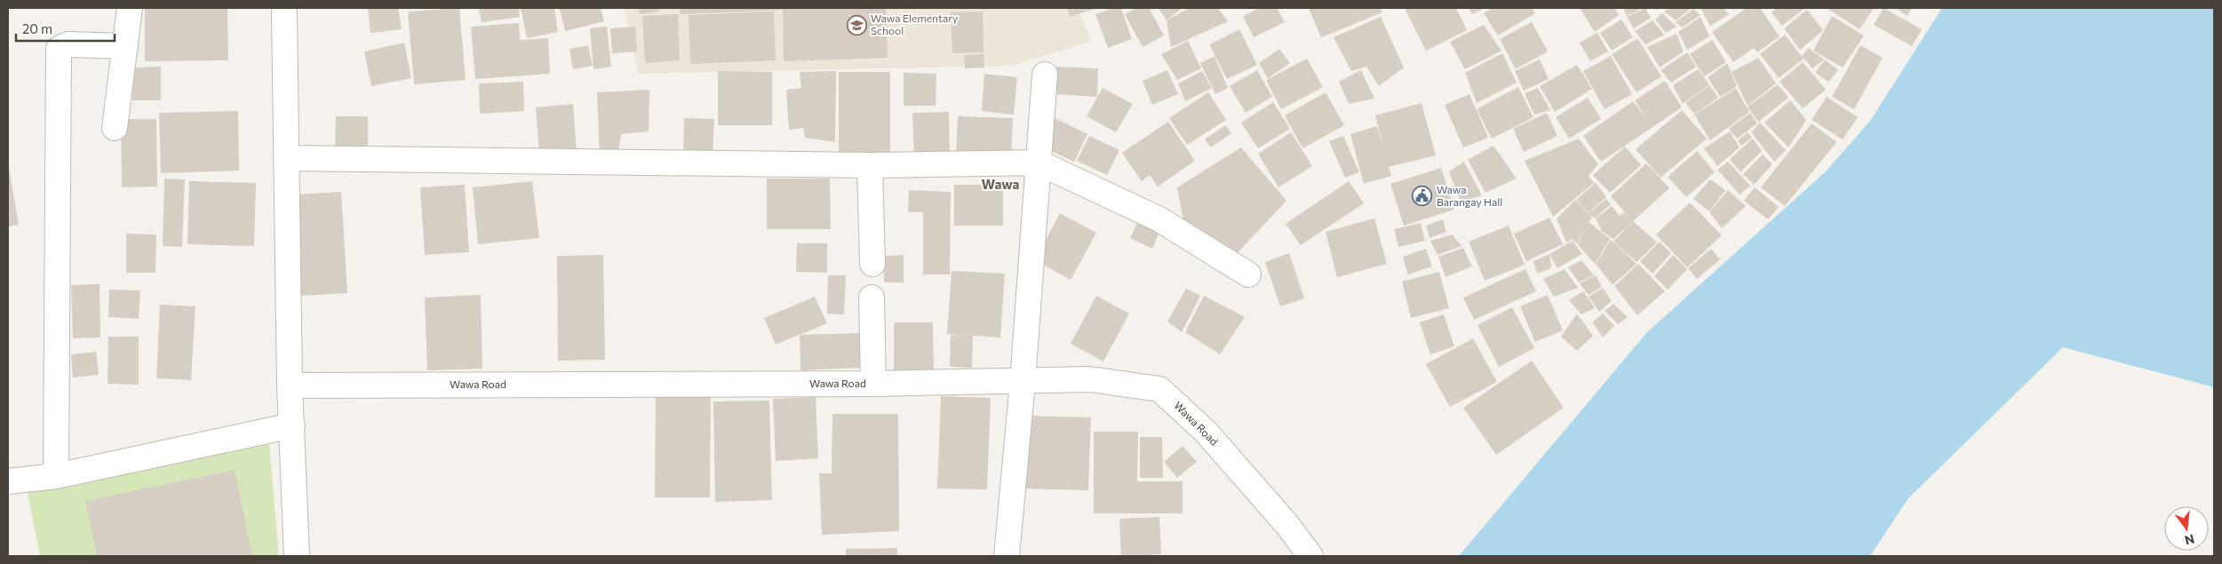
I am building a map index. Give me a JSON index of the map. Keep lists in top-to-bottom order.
{
  "streets": {
    "street": ["Wawa Road"]
  },
  "districts": ["Wawa"],
  "places": {
    "school or university": ["Wawa Elementary School"],
    "public building": ["Wawa Barangay Hall"]
  },
  "scale_bar": "20 m",
  "north": "bottom"
}
